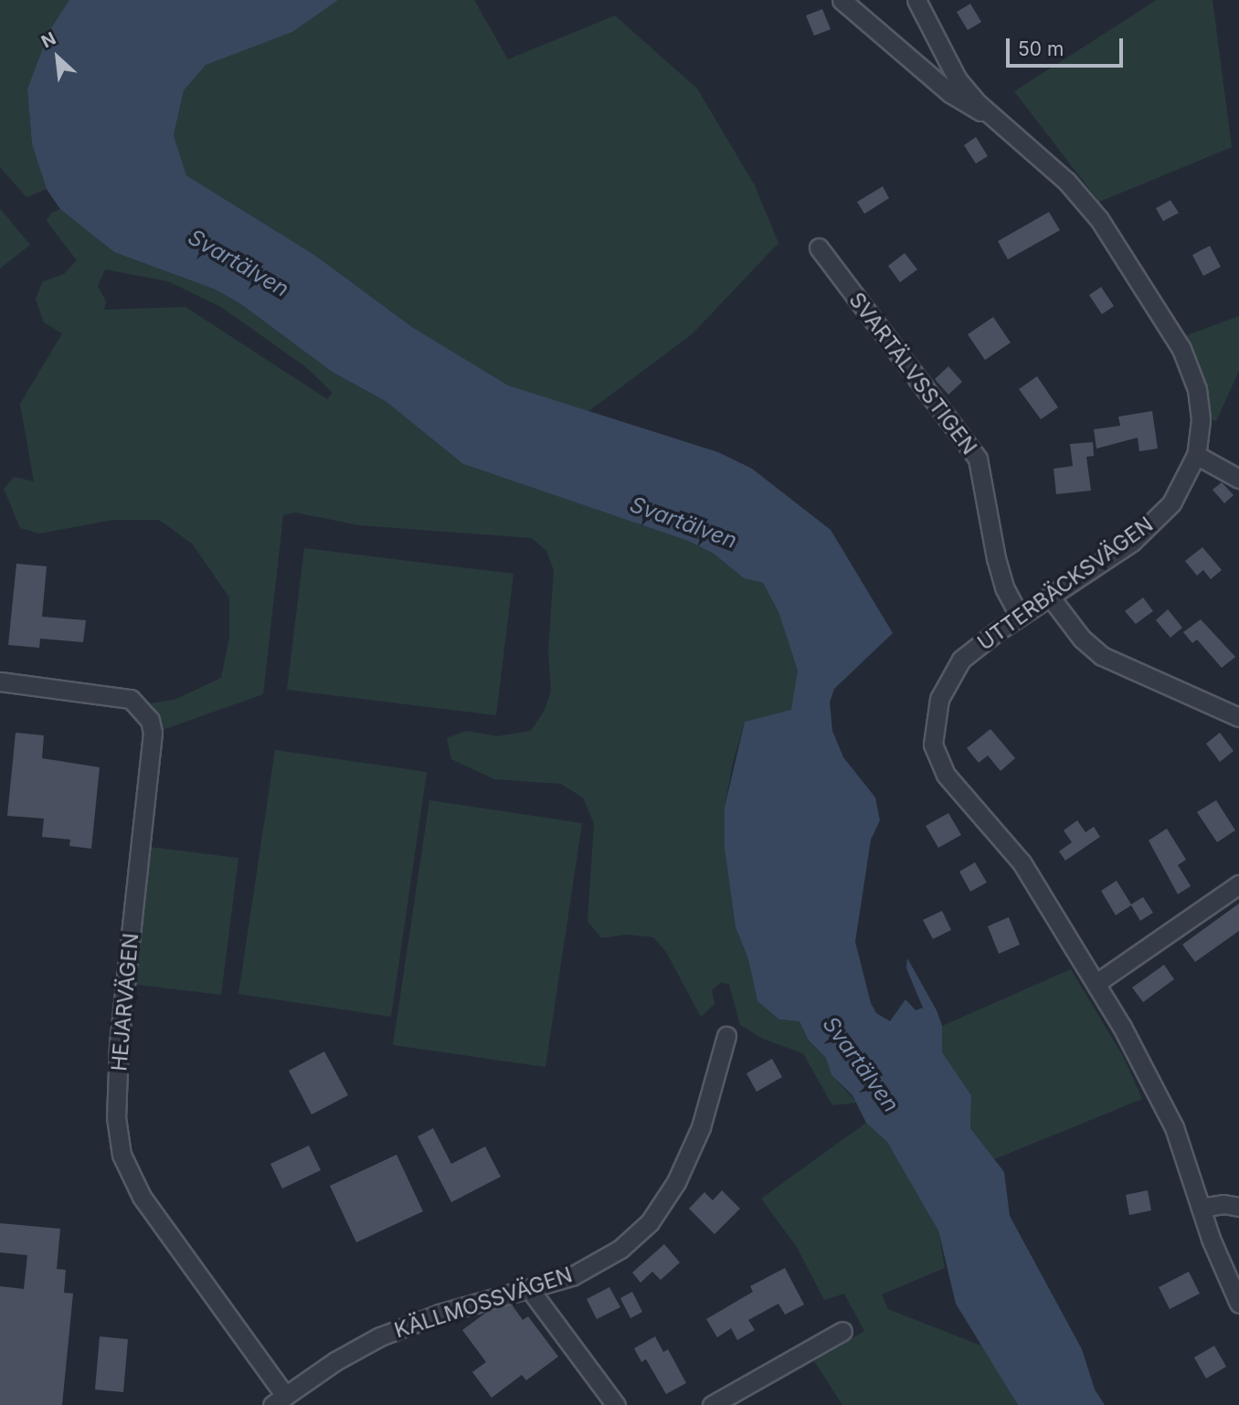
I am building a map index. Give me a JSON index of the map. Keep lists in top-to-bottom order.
{
  "streets": {
    "street": [
      "SVARTÄLVSSTIGEN",
      "UTTERBÄCKSVÄGEN",
      "HEJARVÄGEN",
      "KÄLLMOSSVÄGEN"
    ]
  },
  "crossings": [
    ["SVARTÄLVSSTIGEN", "UTTERBÄCKSVÄGEN"],
    ["HEJARVÄGEN", "KÄLLMOSSVÄGEN"]
  ],
  "water": ["Svartälven"],
  "scale_bar": "50 m",
  "north": "top left"
}
